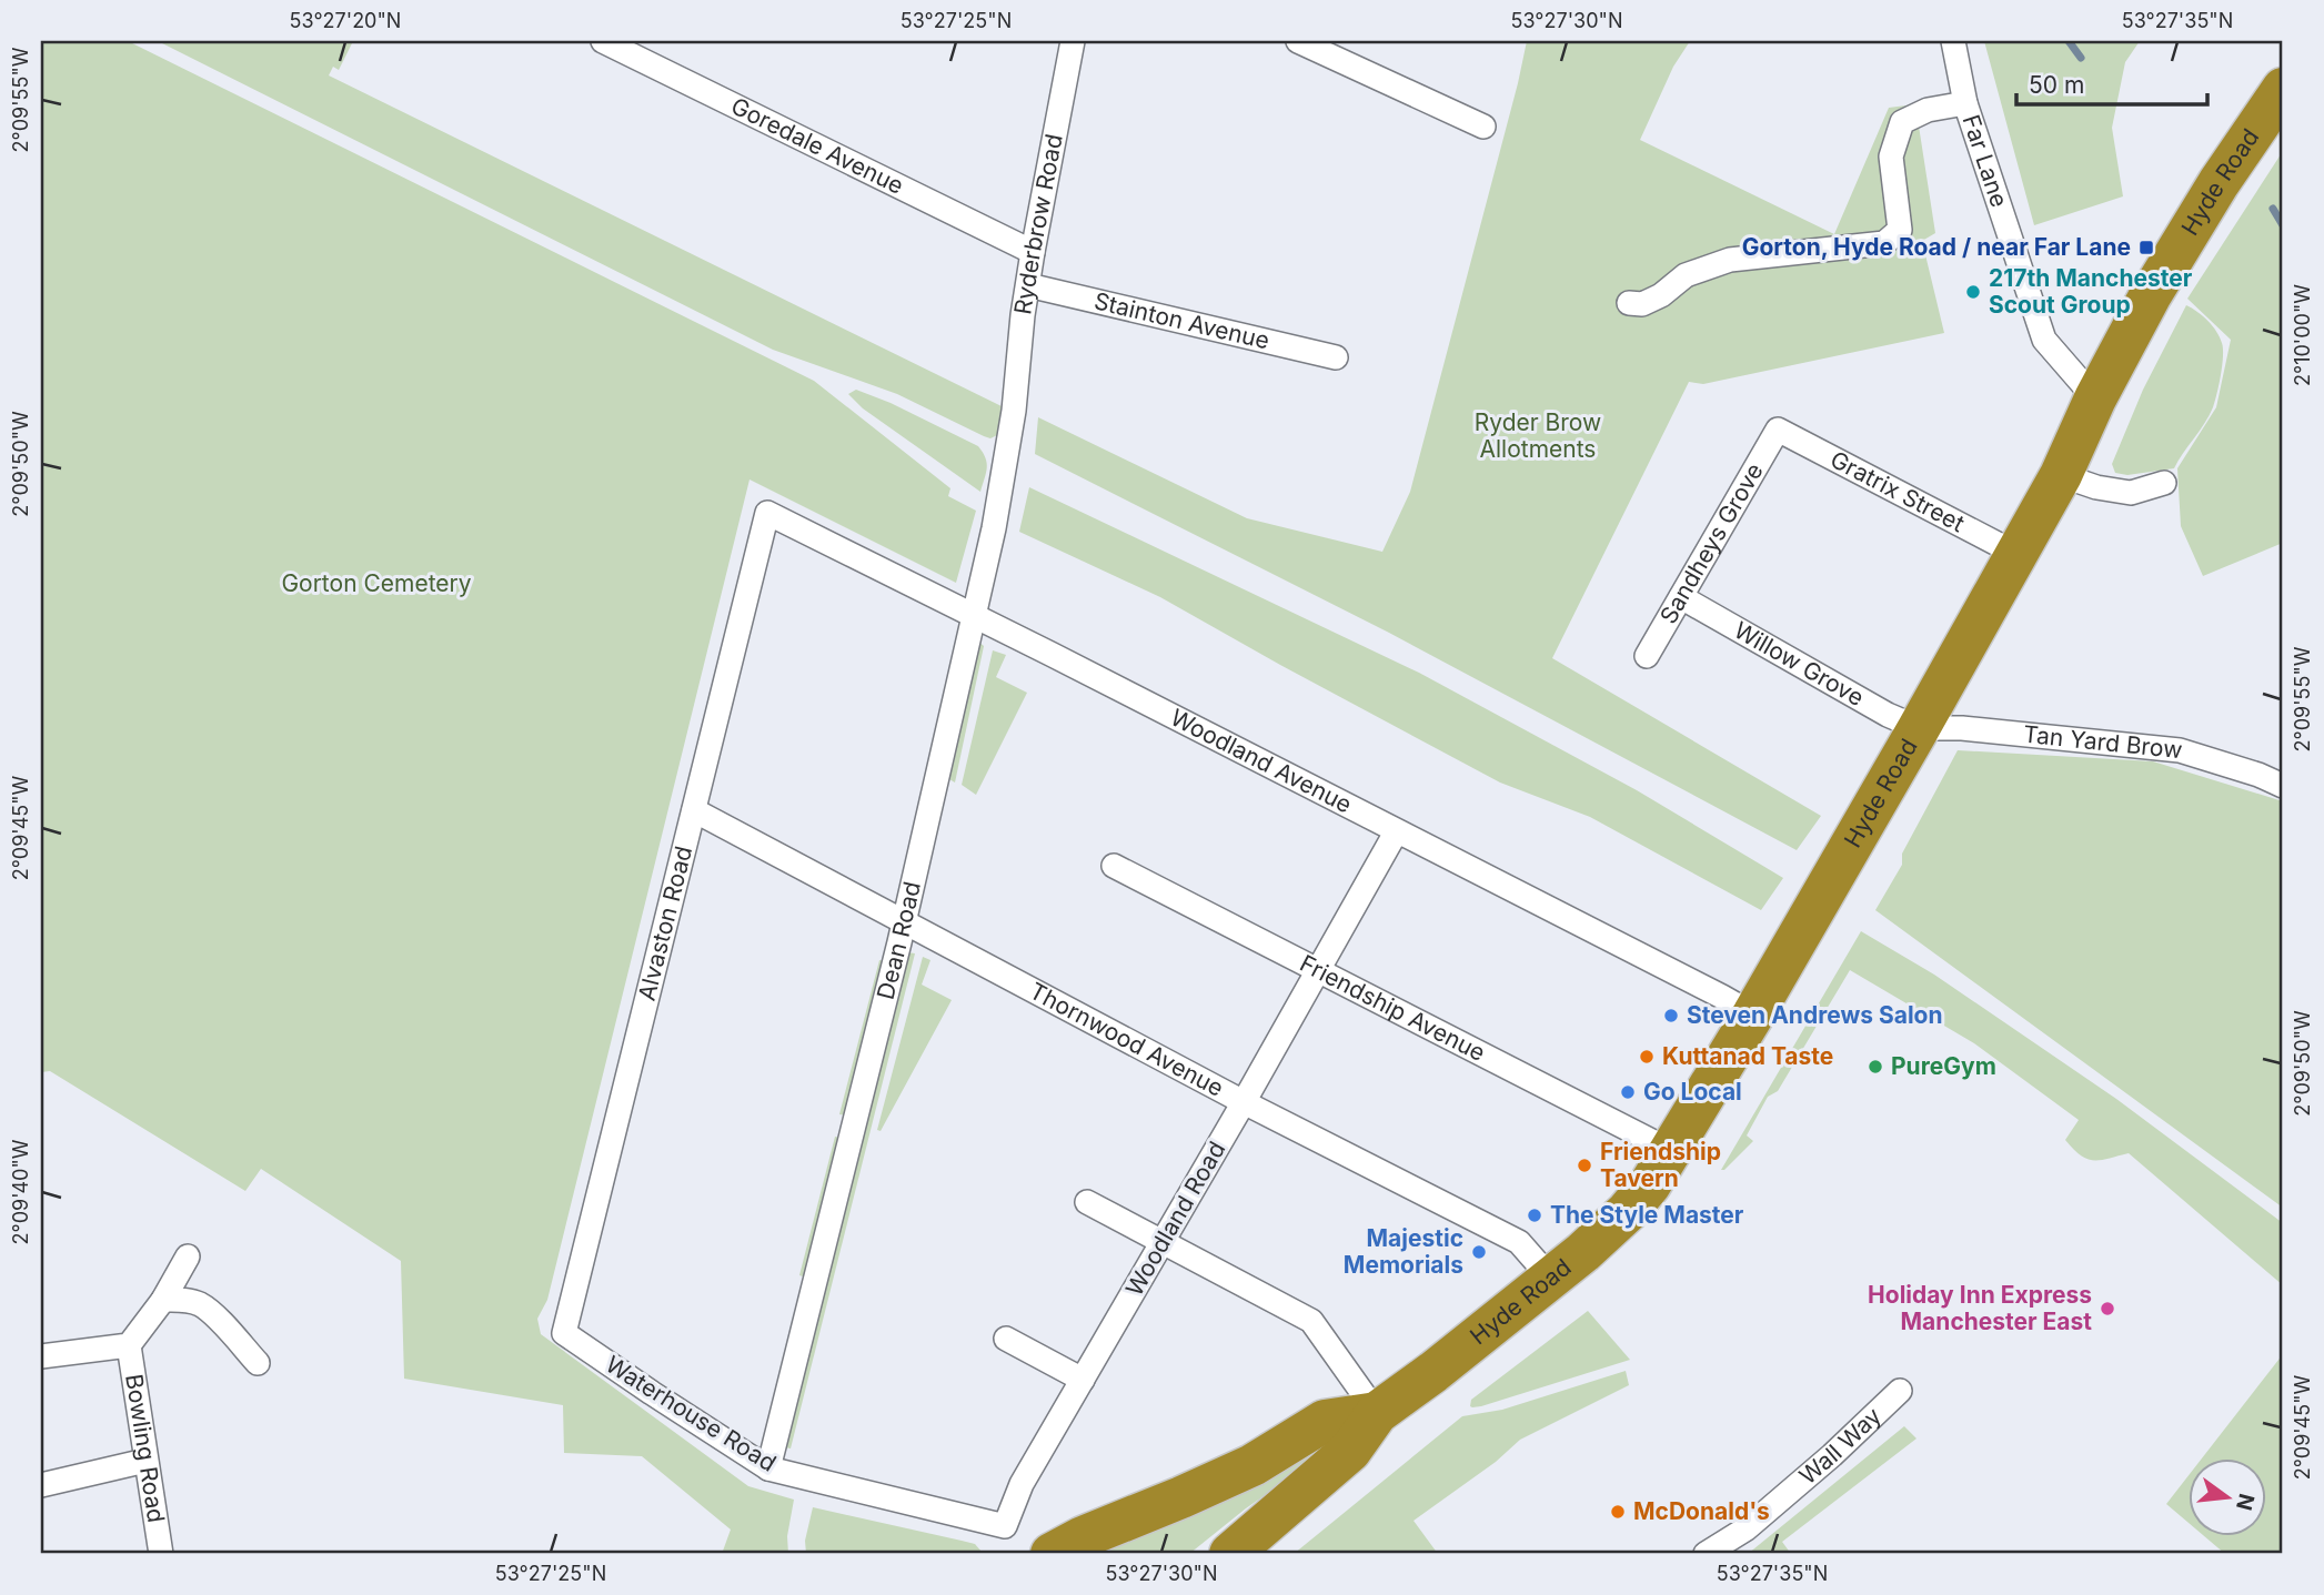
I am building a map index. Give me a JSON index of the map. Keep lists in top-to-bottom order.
{
  "streets": {
    "highway": ["Hyde Road"],
    "street": [
      "Goredale Avenue",
      "Far Lane",
      "Ryderbrow Road",
      "Stainton Avenue",
      "Gratrix Street",
      "Sandheys Grove",
      "Willow Grove",
      "Tan Yard Brow",
      "Woodland Avenue",
      "Alvaston Road",
      "Dean Road",
      "Friendship Avenue",
      "Thornwood Avenue",
      "Woodland Road",
      "Waterhouse Road",
      "Wall Way",
      "Bowling Road"
    ]
  },
  "crossings": [
    ["Goredale Avenue", "Ryderbrow Road"],
    ["Far Lane", "Hyde Road"],
    ["Hyde Road", "Gratrix Street"],
    ["Hyde Road", "Willow Grove"],
    ["Hyde Road", "Tan Yard Brow"],
    ["Hyde Road", "Woodland Avenue"],
    ["Hyde Road", "Friendship Avenue"],
    ["Hyde Road", "Thornwood Avenue"],
    ["Ryderbrow Road", "Stainton Avenue"],
    ["Ryderbrow Road", "Dean Road"],
    ["Gratrix Street", "Sandheys Grove"],
    ["Sandheys Grove", "Willow Grove"],
    ["Willow Grove", "Tan Yard Brow"],
    ["Woodland Avenue", "Alvaston Road"],
    ["Woodland Avenue", "Dean Road"],
    ["Woodland Avenue", "Woodland Road"],
    ["Alvaston Road", "Thornwood Avenue"],
    ["Alvaston Road", "Waterhouse Road"],
    ["Dean Road", "Thornwood Avenue"],
    ["Dean Road", "Waterhouse Road"],
    ["Friendship Avenue", "Woodland Road"],
    ["Thornwood Avenue", "Woodland Road"],
    ["Woodland Road", "Waterhouse Road"]
  ],
  "parks": ["Ryder Brow Allotments", "Gorton Cemetery"],
  "places": {
    "transit": ["Gorton, Hyde Road / near Far Lane"],
    "other": [
      "217th Manchester Scout Group",
      "Steven Andrews Salon",
      "Kuttanad Taste",
      "PureGym",
      "Go Local",
      "Friendship Tavern",
      "The Style Master",
      "Majestic Memorials",
      "Holiday Inn Express Manchester East",
      "McDonald's"
    ]
  },
  "scale_bar": "50 m",
  "north": "right",
  "coordinates": [
    "53°27'20\"N",
    "53°27'25\"N",
    "53°27'30\"N",
    "53°27'35\"N",
    "2°09'55\"W",
    "2°10'00\"W",
    "2°09'50\"W",
    "2°09'45\"W",
    "2°09'40\"W"
  ]
}
